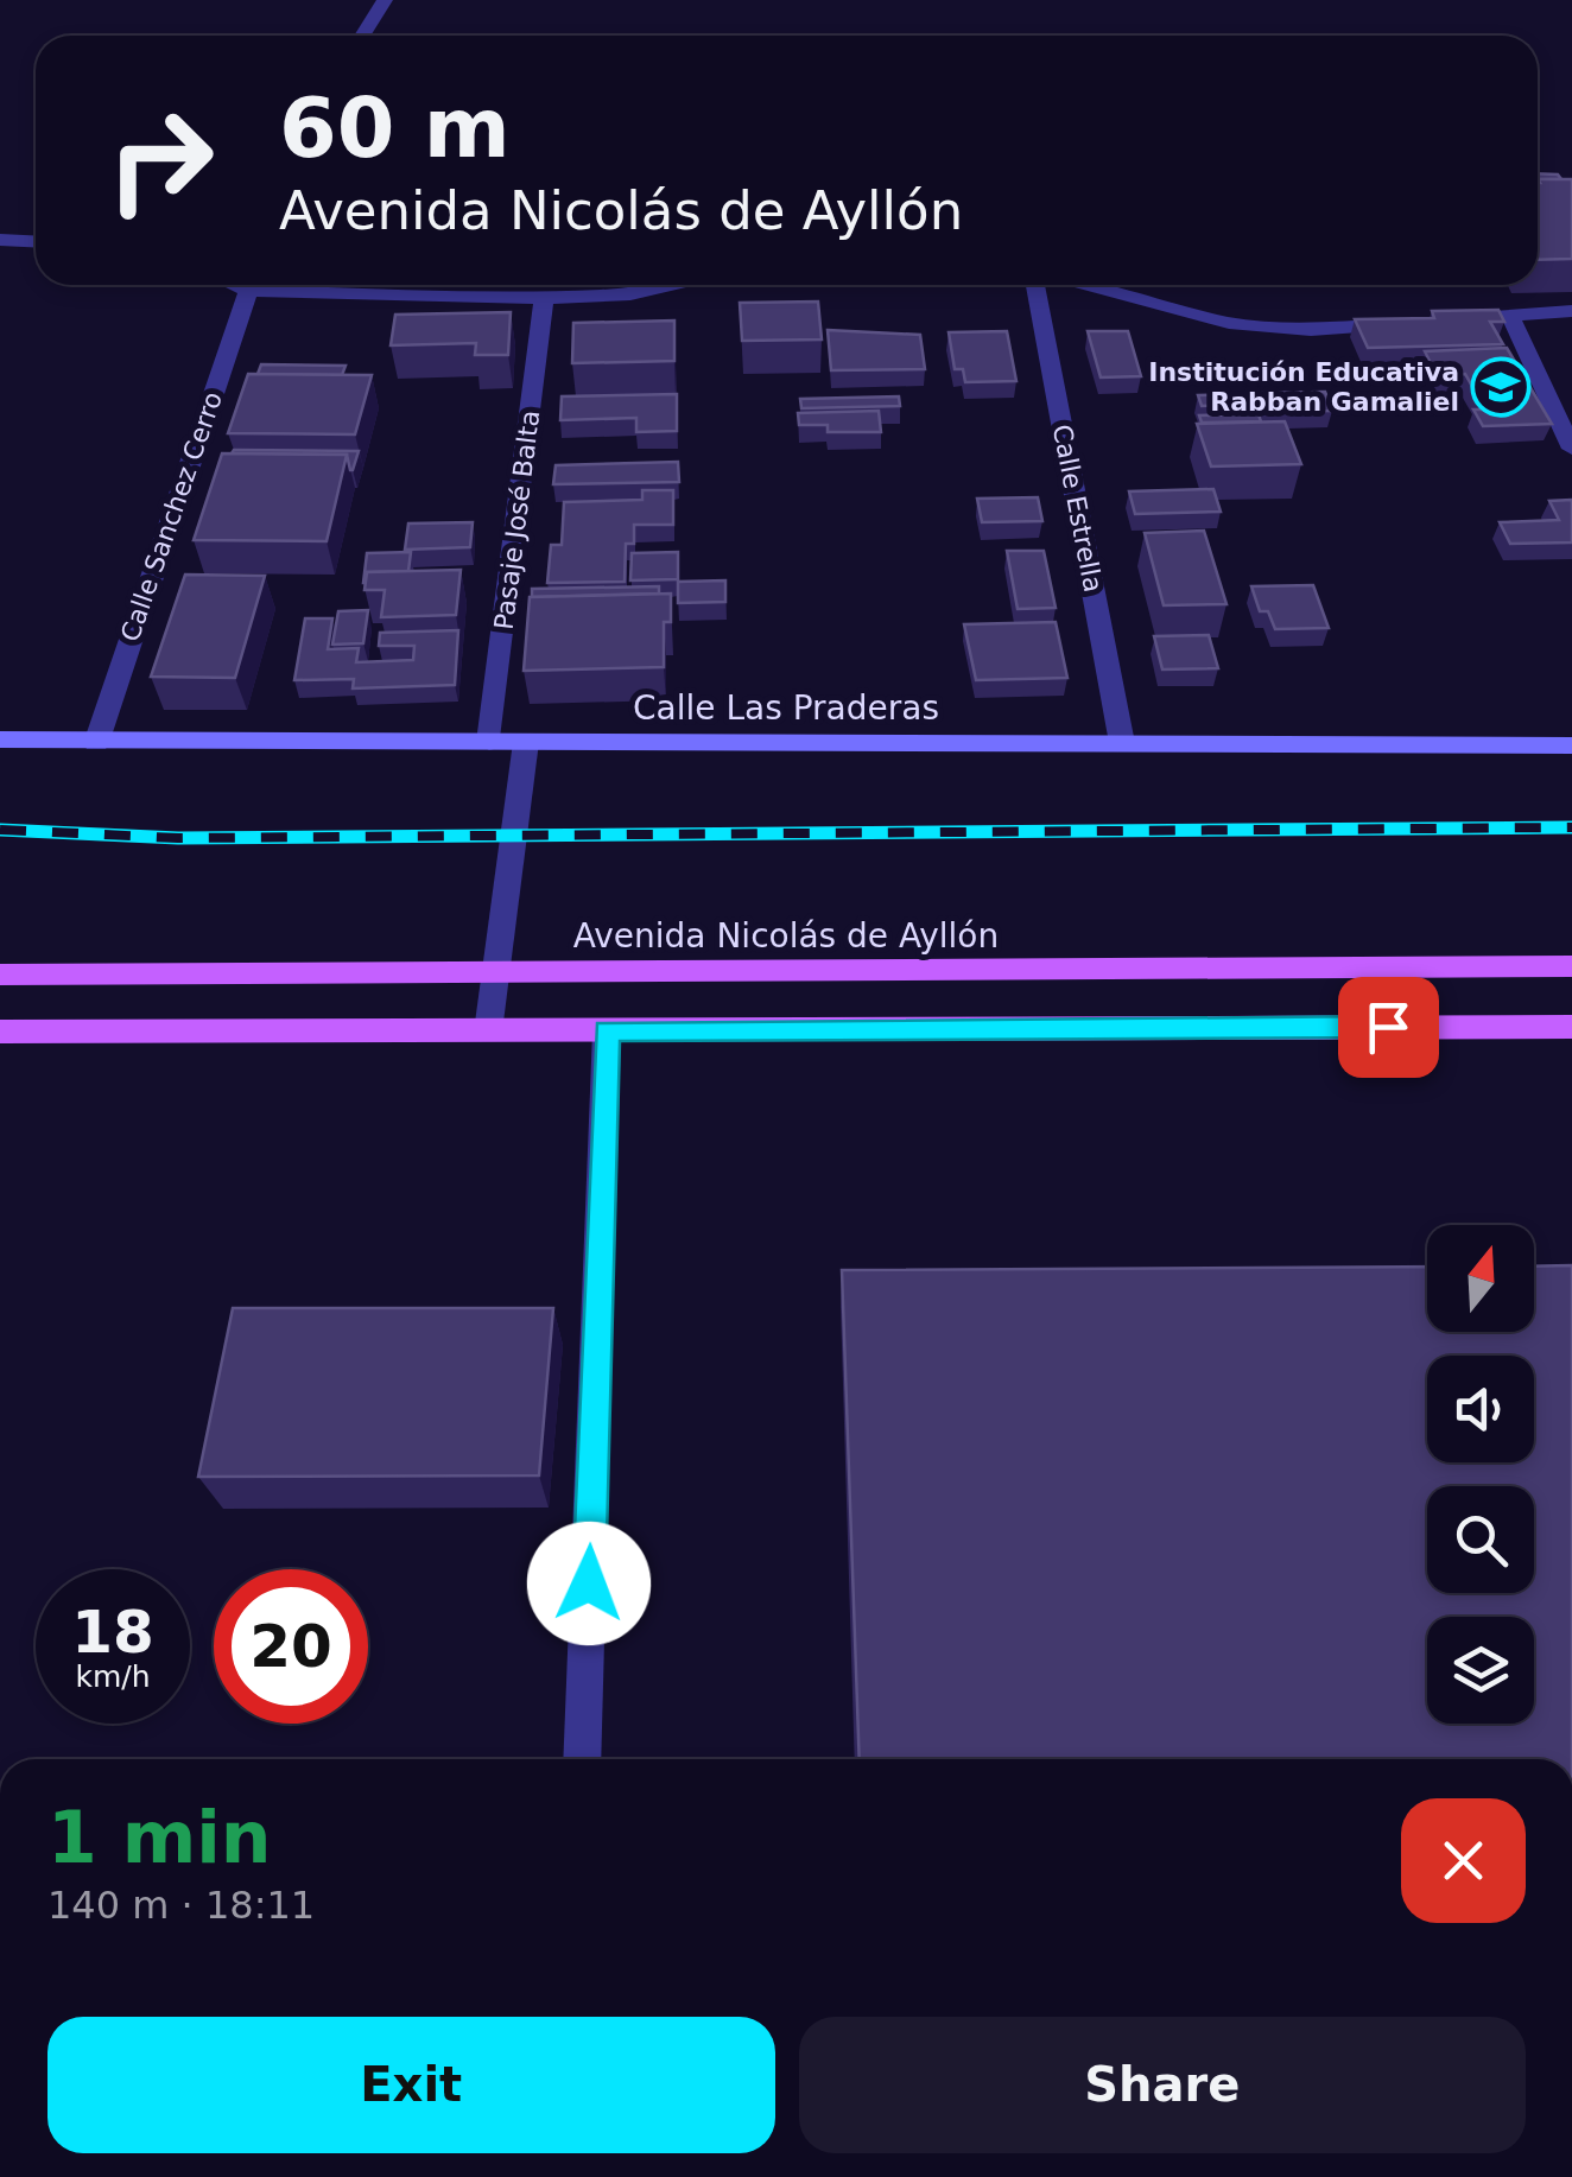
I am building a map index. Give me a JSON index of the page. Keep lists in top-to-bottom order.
{
  "streets": {
    "main road": ["Avenida Nicolás de Ayllón"],
    "street": [
      "Calle Estrella",
      "Calle Sanchez Cerro",
      "Pasaje José Balta",
      "Calle Las Praderas"
    ]
  },
  "crossings": [
    ["Calle Estrella", "Calle Las Praderas"],
    ["Calle Sanchez Cerro", "Calle Las Praderas"],
    ["Pasaje José Balta", "Calle Las Praderas"]
  ],
  "places": {
    "school or university": ["Institución Educativa Rabban Gamaliel"]
  },
  "north": "top",
  "page": {
    "turn": ["60 m", "Avenida Nicolás de Ayllón"],
    "speed": "18 km/h",
    "limit": "20",
    "heading": ["1 min", "140 m · 18:11"],
    "buttons": ["Exit", "Share"]
  }
}
